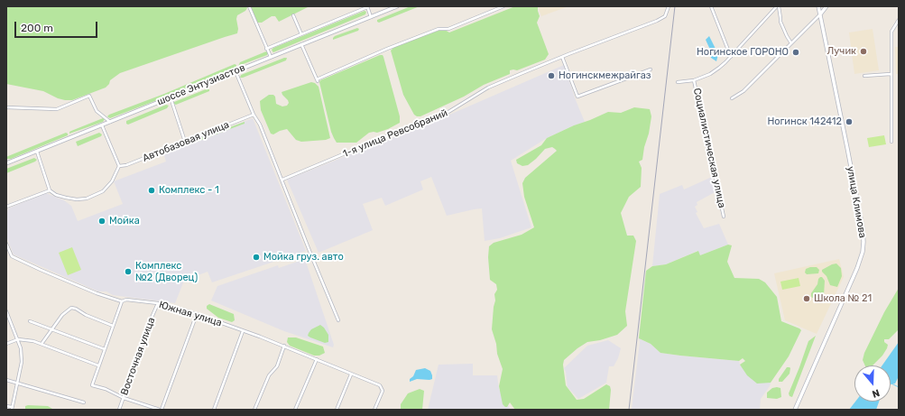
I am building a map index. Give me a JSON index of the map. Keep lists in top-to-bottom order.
{
  "streets": {
    "main road": ["шоссе Энтузиастов", "улица Климова"],
    "street": [
      "1-я улица Ревсобраний",
      "Автобазовая улица",
      "Социалистическая улица",
      "Южная улица",
      "Восточная улица"
    ]
  },
  "crossings": [
    ["шоссе Энтузиастов", "Автобазовая улица"],
    ["Южная улица", "Восточная улица"]
  ],
  "places": [
    "Лучик",
    "Ногинское ГОРОНО",
    "Ногинскмежрайгаз",
    "Ногинск 142412",
    "Комплекс - 1",
    "Мойка",
    "Мойка груз. авто",
    "Комплекс №2 (Дворец)",
    "Школа № 21"
  ],
  "scale_bar": "200 m",
  "north": "bottom"
}
